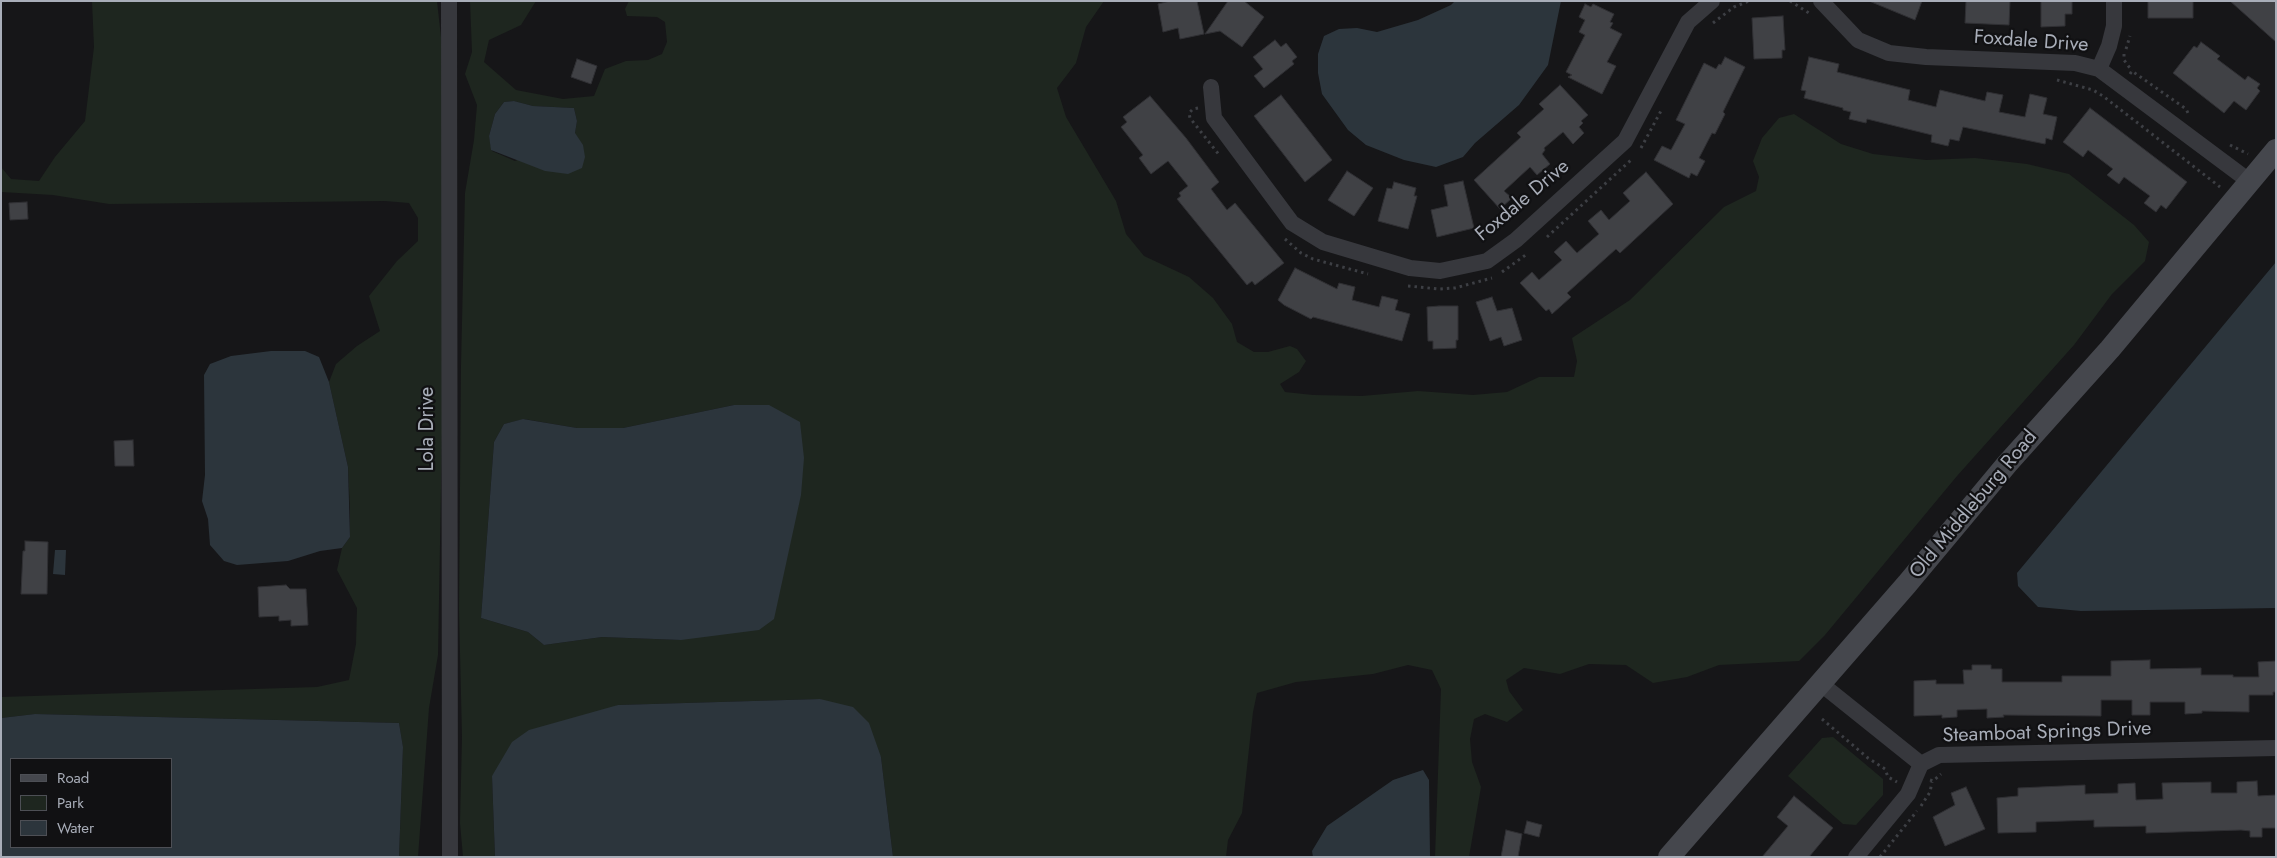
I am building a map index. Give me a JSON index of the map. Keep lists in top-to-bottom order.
{
  "streets": {
    "main road": ["Old Middleburg Road"],
    "street": ["Foxdale Drive", "Lola Drive", "Steamboat Springs Drive"]
  },
  "crossings": [
    ["Foxdale Drive", "Old Middleburg Road"],
    ["Old Middleburg Road", "Steamboat Springs Drive"]
  ],
  "legend": ["Road", "Park", "Water"]
}
